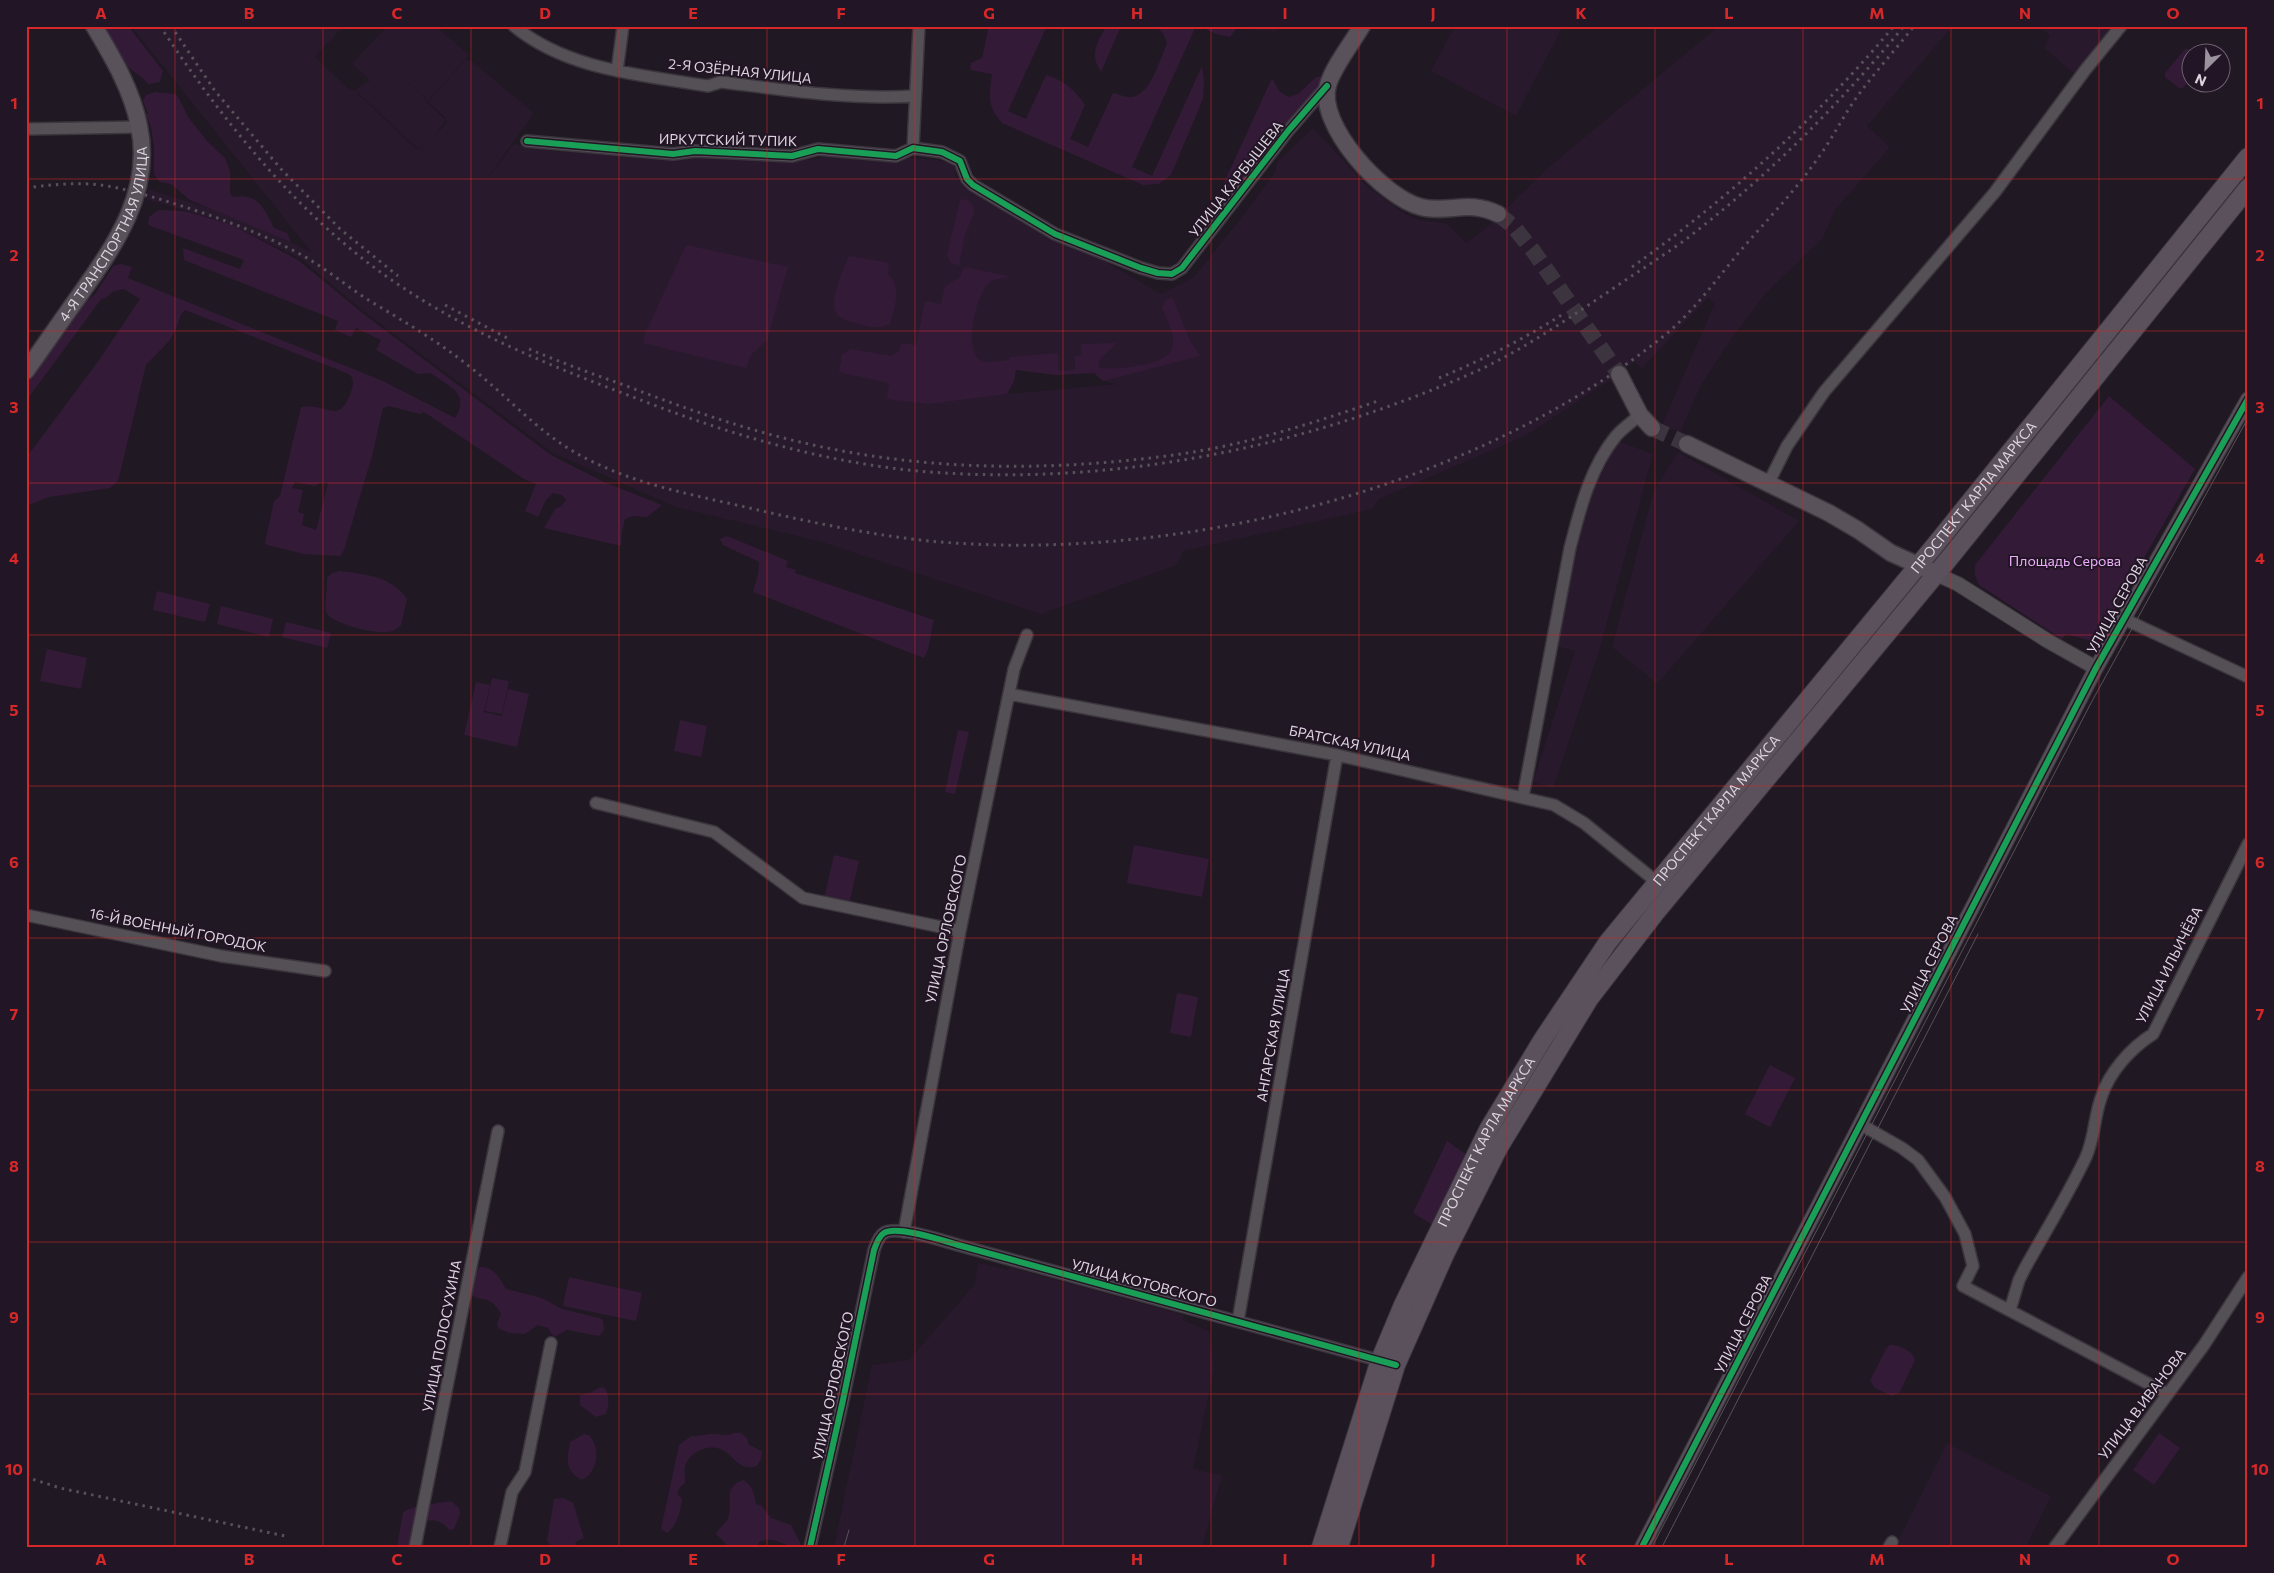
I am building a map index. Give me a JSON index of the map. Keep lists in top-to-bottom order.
{
  "streets": {
    "main road": ["УЛИЦА КАРБЫШЕВА", "4-Я ТРАНСПОРТНАЯ УЛИЦА", "ПРОСПЕКТ КАРЛА МАРКСА"],
    "street": [
      "2-Я ОЗЁРНАЯ УЛИЦА",
      "ИРКУТСКИЙ ТУПИК",
      "УЛИЦА СЕРОВА",
      "БРАТСКАЯ УЛИЦА",
      "УЛИЦА ОРЛОВСКОГО",
      "16-Й ВОЕННЫЙ ГОРОДОК",
      "УЛИЦА ИЛЬИЧЁВА",
      "АНГАРСКАЯ УЛИЦА",
      "УЛИЦА КОТОВСКОГО",
      "УЛИЦА ПОЛОСУХИНА",
      "УЛИЦА В.ИВАНОВА"
    ]
  },
  "crossings": [
    ["ИРКУТСКИЙ ТУПИК", "УЛИЦА КАРБЫШЕВА"],
    ["ПРОСПЕКТ КАРЛА МАРКСА", "БРАТСКАЯ УЛИЦА"],
    ["ПРОСПЕКТ КАРЛА МАРКСА", "УЛИЦА КОТОВСКОГО"],
    ["БРАТСКАЯ УЛИЦА", "УЛИЦА ОРЛОВСКОГО"],
    ["БРАТСКАЯ УЛИЦА", "АНГАРСКАЯ УЛИЦА"],
    ["УЛИЦА ОРЛОВСКОГО", "УЛИЦА КОТОВСКОГО"],
    ["АНГАРСКАЯ УЛИЦА", "УЛИЦА КОТОВСКОГО"]
  ],
  "parks": ["Площадь Серова"],
  "north": "bottom left",
  "grid": {
    "columns": [
      "A",
      "B",
      "C",
      "D",
      "E",
      "F",
      "G",
      "H",
      "I",
      "J",
      "K",
      "L",
      "M",
      "N",
      "O"
    ],
    "rows": [
      "1",
      "2",
      "3",
      "4",
      "5",
      "6",
      "7",
      "8",
      "9",
      "10"
    ]
  }
}
